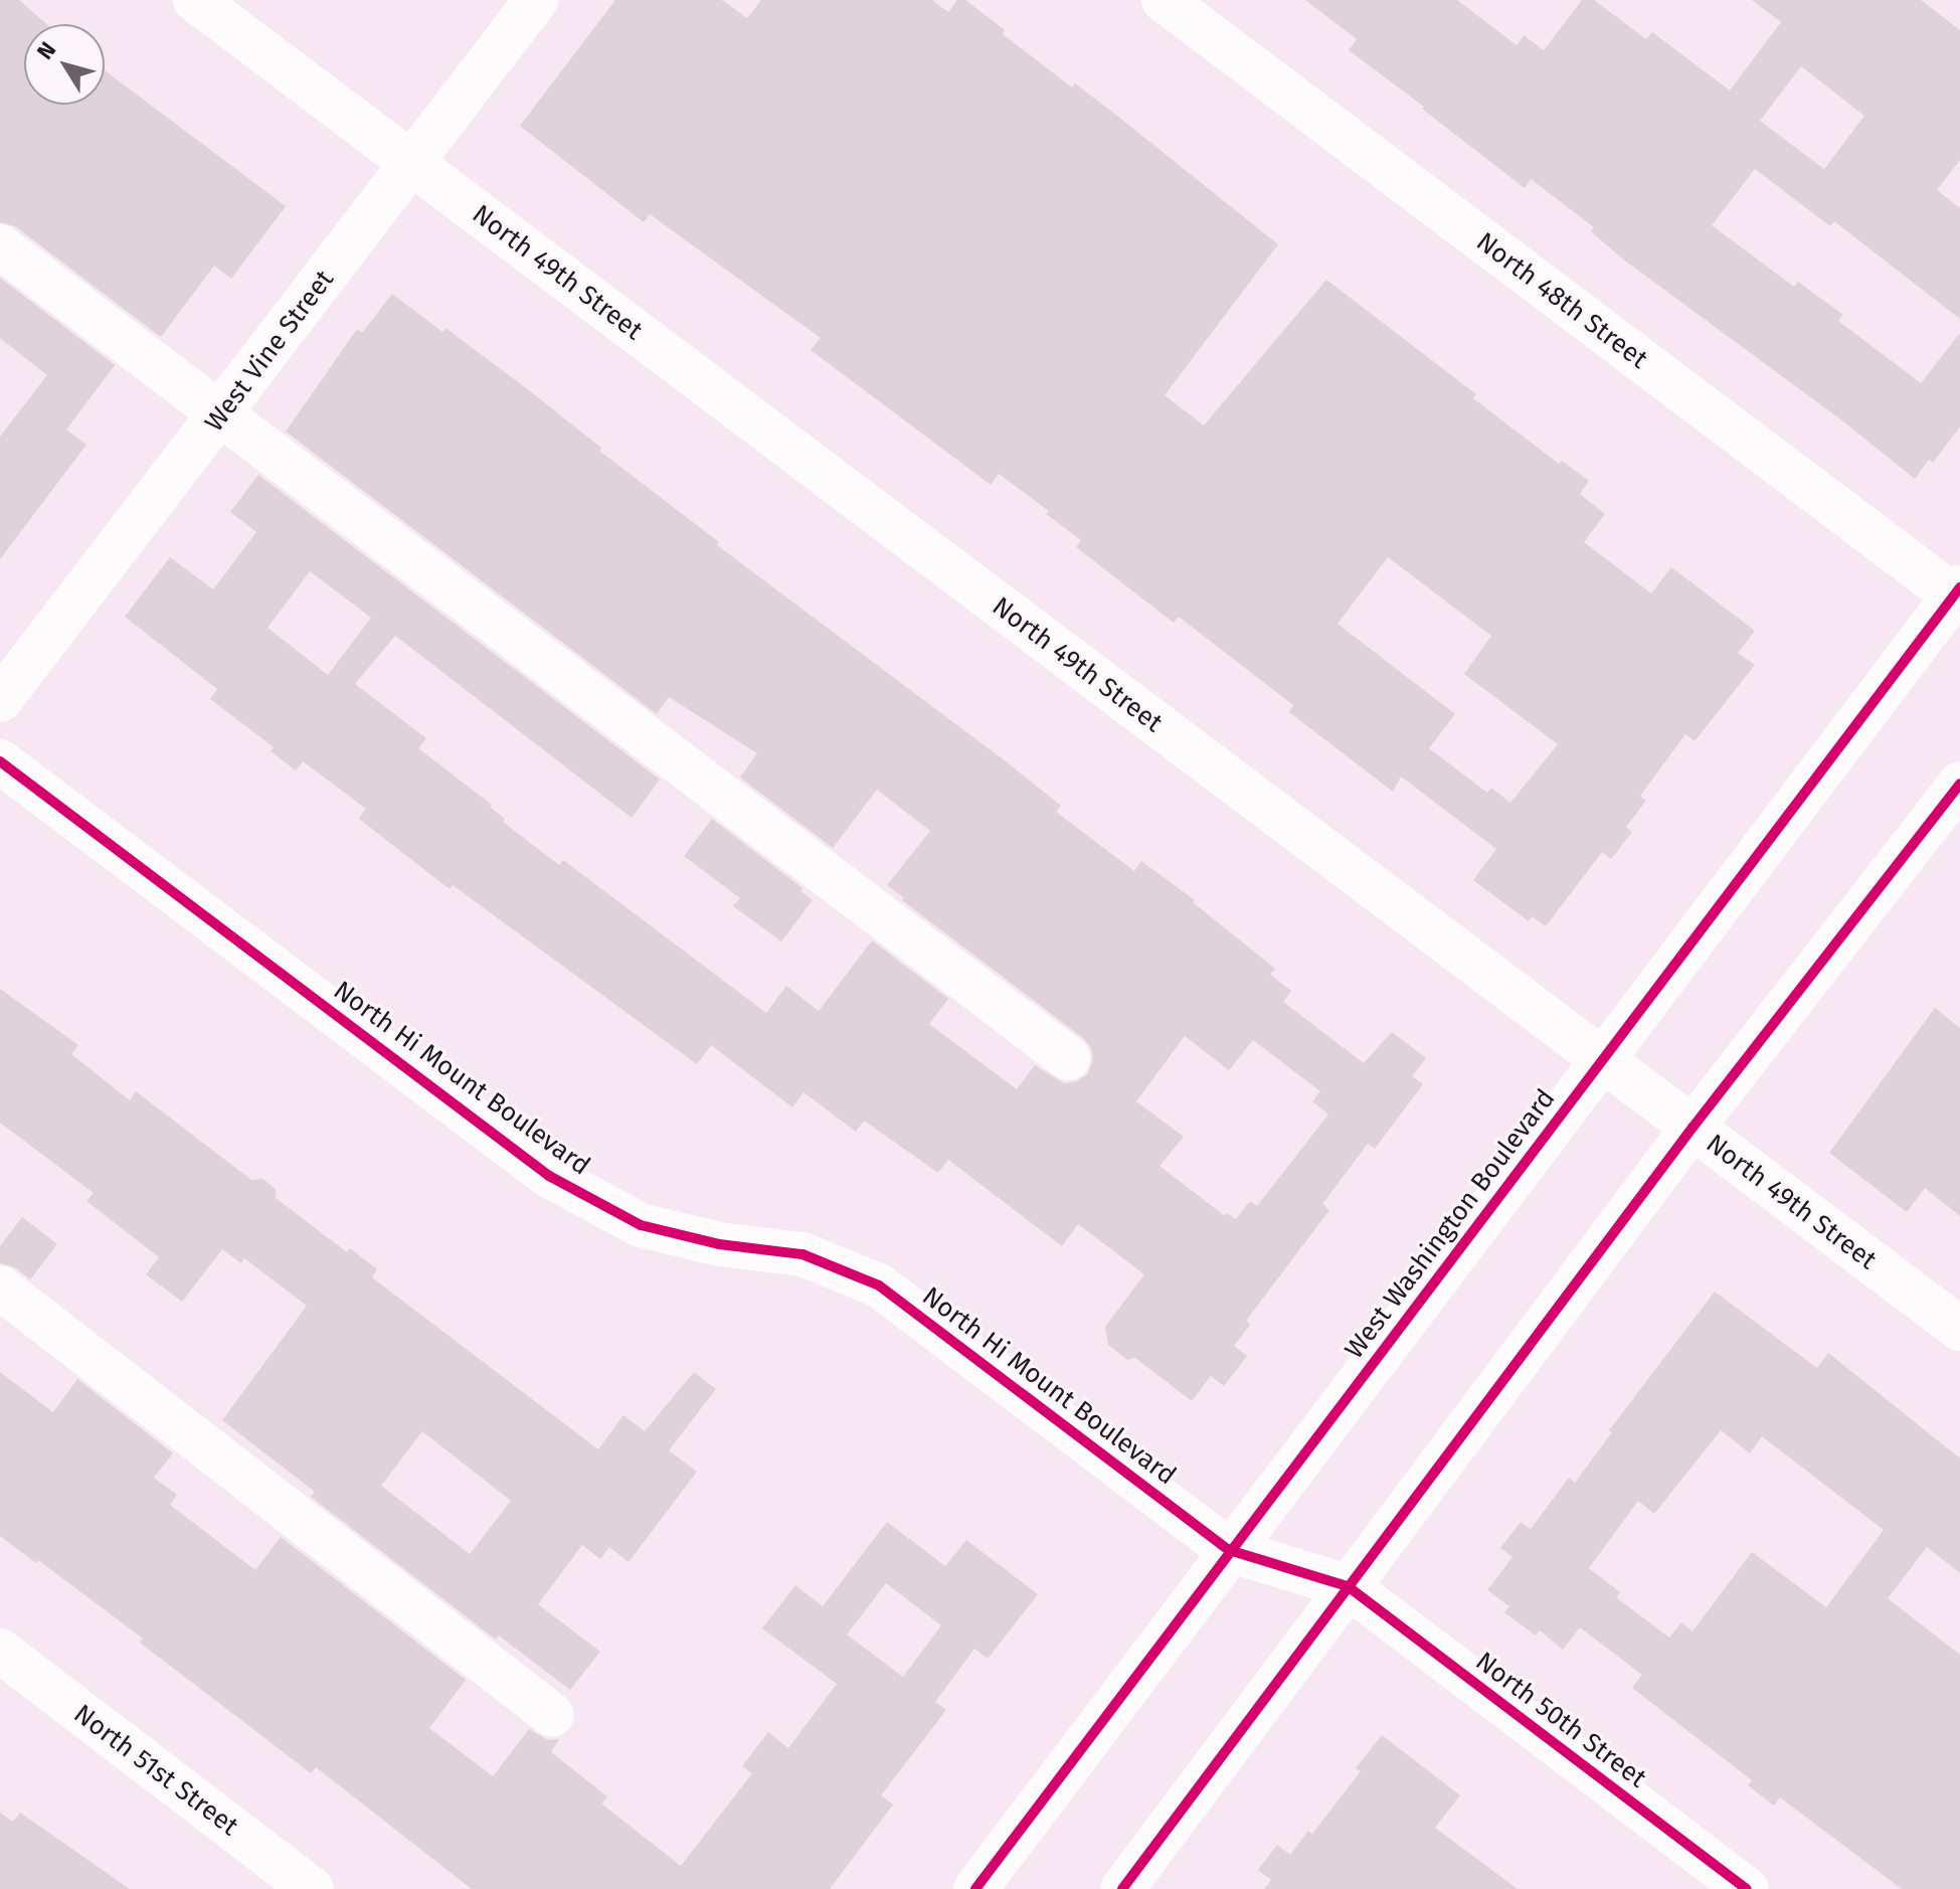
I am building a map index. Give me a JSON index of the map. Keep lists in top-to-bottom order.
{
  "streets": {
    "street": [
      "North 49th Street",
      "North 48th Street",
      "West Vine Street",
      "North Hi Mount Boulevard",
      "West Washington Boulevard",
      "North 50th Street",
      "North 51st Street"
    ]
  },
  "crossings": [
    ["North 49th Street", "West Vine Street"],
    ["North 49th Street", "West Washington Boulevard"],
    ["North 48th Street", "West Washington Boulevard"],
    ["North Hi Mount Boulevard", "West Washington Boulevard"],
    ["North Hi Mount Boulevard", "North 50th Street"]
  ],
  "north": "top left"
}
